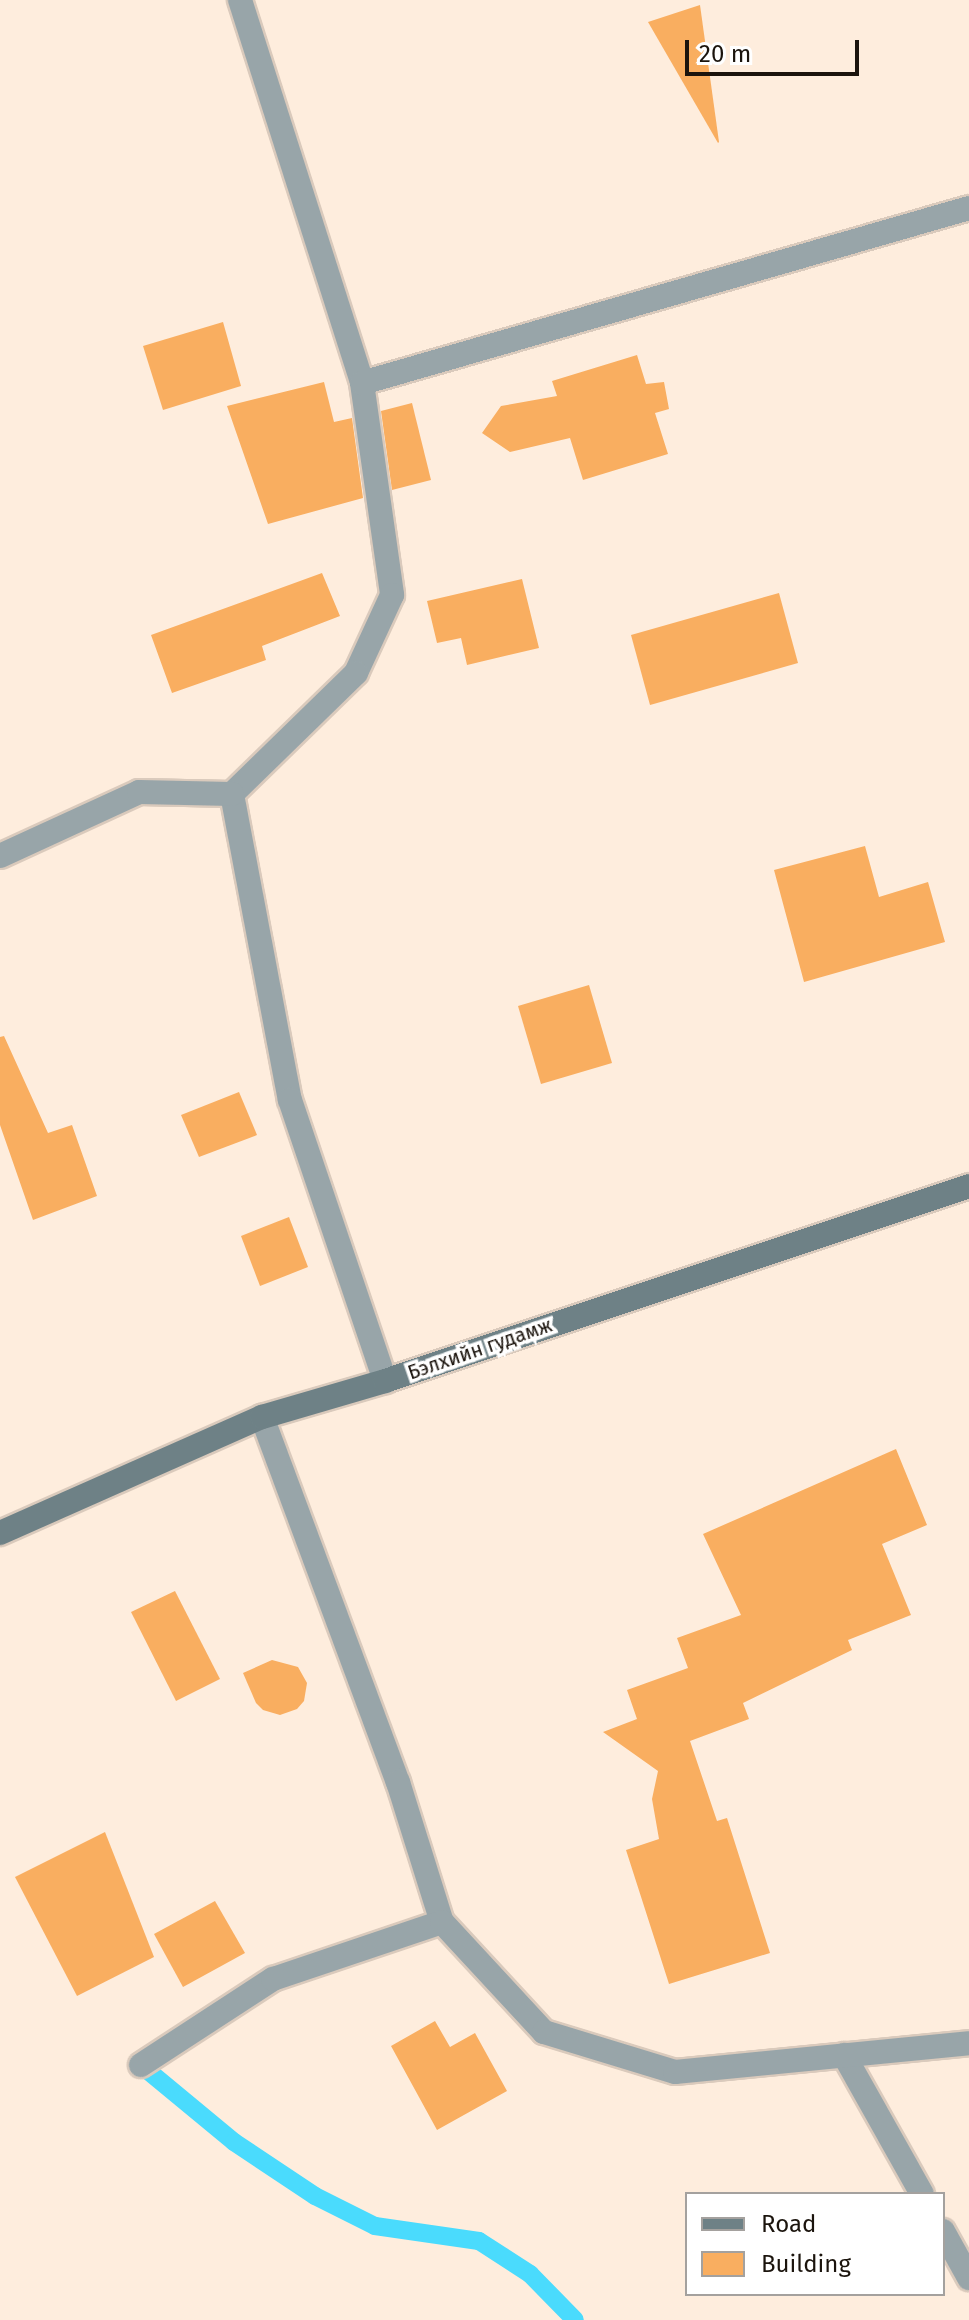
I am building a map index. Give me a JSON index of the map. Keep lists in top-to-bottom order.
{
  "streets": {
    "main road": ["Бэлхийн гудамж"]
  },
  "legend": ["Road", "Building"],
  "scale_bar": "20 m"
}
